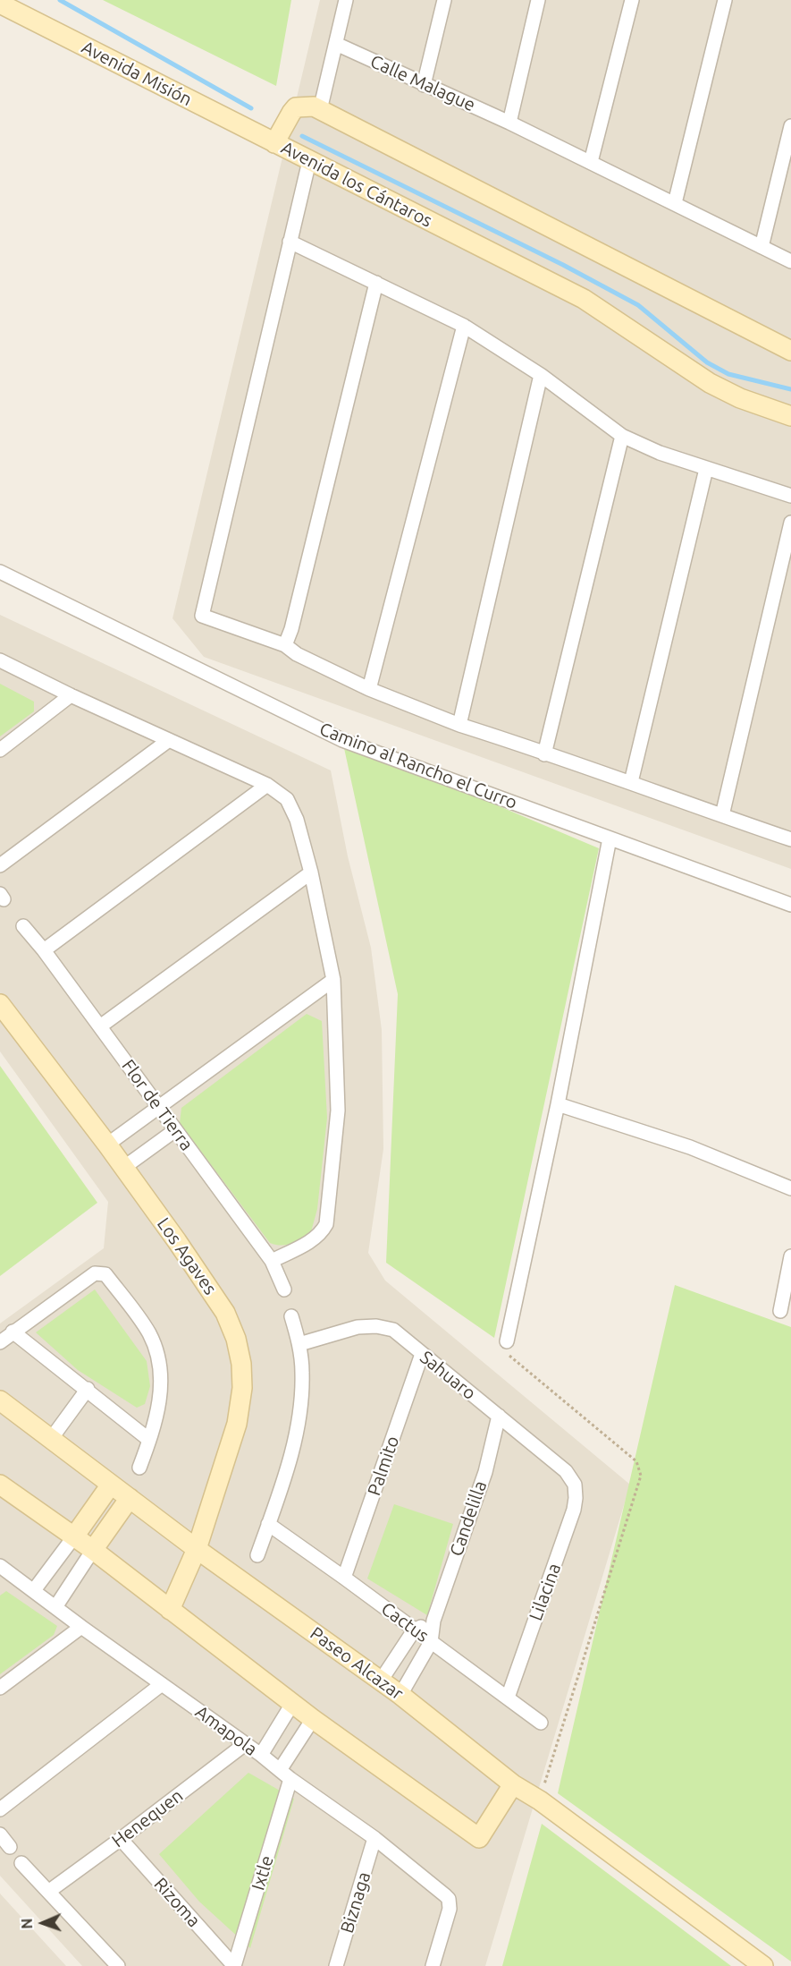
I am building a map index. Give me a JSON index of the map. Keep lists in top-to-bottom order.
{
  "streets": {
    "street": [
      "Avenida Misión",
      "Calle Malague",
      "Avenida los Cántaros",
      "Camino al Rancho el Curro",
      "Flor de Tierra",
      "Los Agaves",
      "Sahuaro",
      "Palmito",
      "Candelilla",
      "Lilacina",
      "Cactus",
      "Paseo Alcazar",
      "Amapola",
      "Henequen",
      "Ixtle",
      "Rizoma",
      "Biznaga"
    ]
  },
  "crossings": [
    ["Avenida Misión", "Avenida los Cántaros"],
    ["Los Agaves", "Paseo Alcazar"],
    ["Sahuaro", "Palmito"],
    ["Sahuaro", "Candelilla"],
    ["Sahuaro", "Lilacina"],
    ["Palmito", "Cactus"],
    ["Candelilla", "Cactus"],
    ["Lilacina", "Cactus"],
    ["Amapola", "Henequen"],
    ["Amapola", "Ixtle"],
    ["Amapola", "Biznaga"],
    ["Henequen", "Rizoma"],
    ["Ixtle", "Rizoma"]
  ],
  "north": "left"
}
